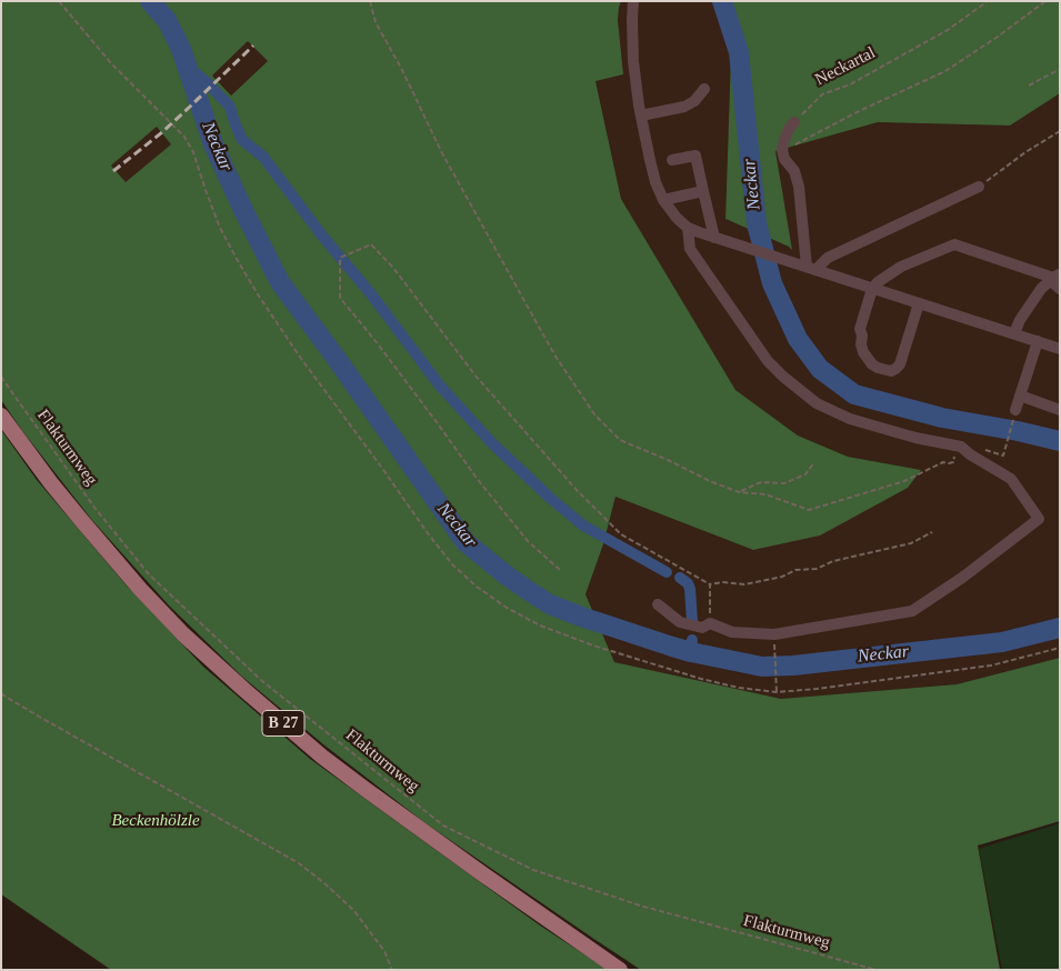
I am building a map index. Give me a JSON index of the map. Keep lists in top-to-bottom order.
{
  "streets": {
    "main road": ["B 27"],
    "path": ["Neckartal", "Flakturmweg"]
  },
  "water": ["Neckar"],
  "parks": ["Beckenhölzle"]
}
